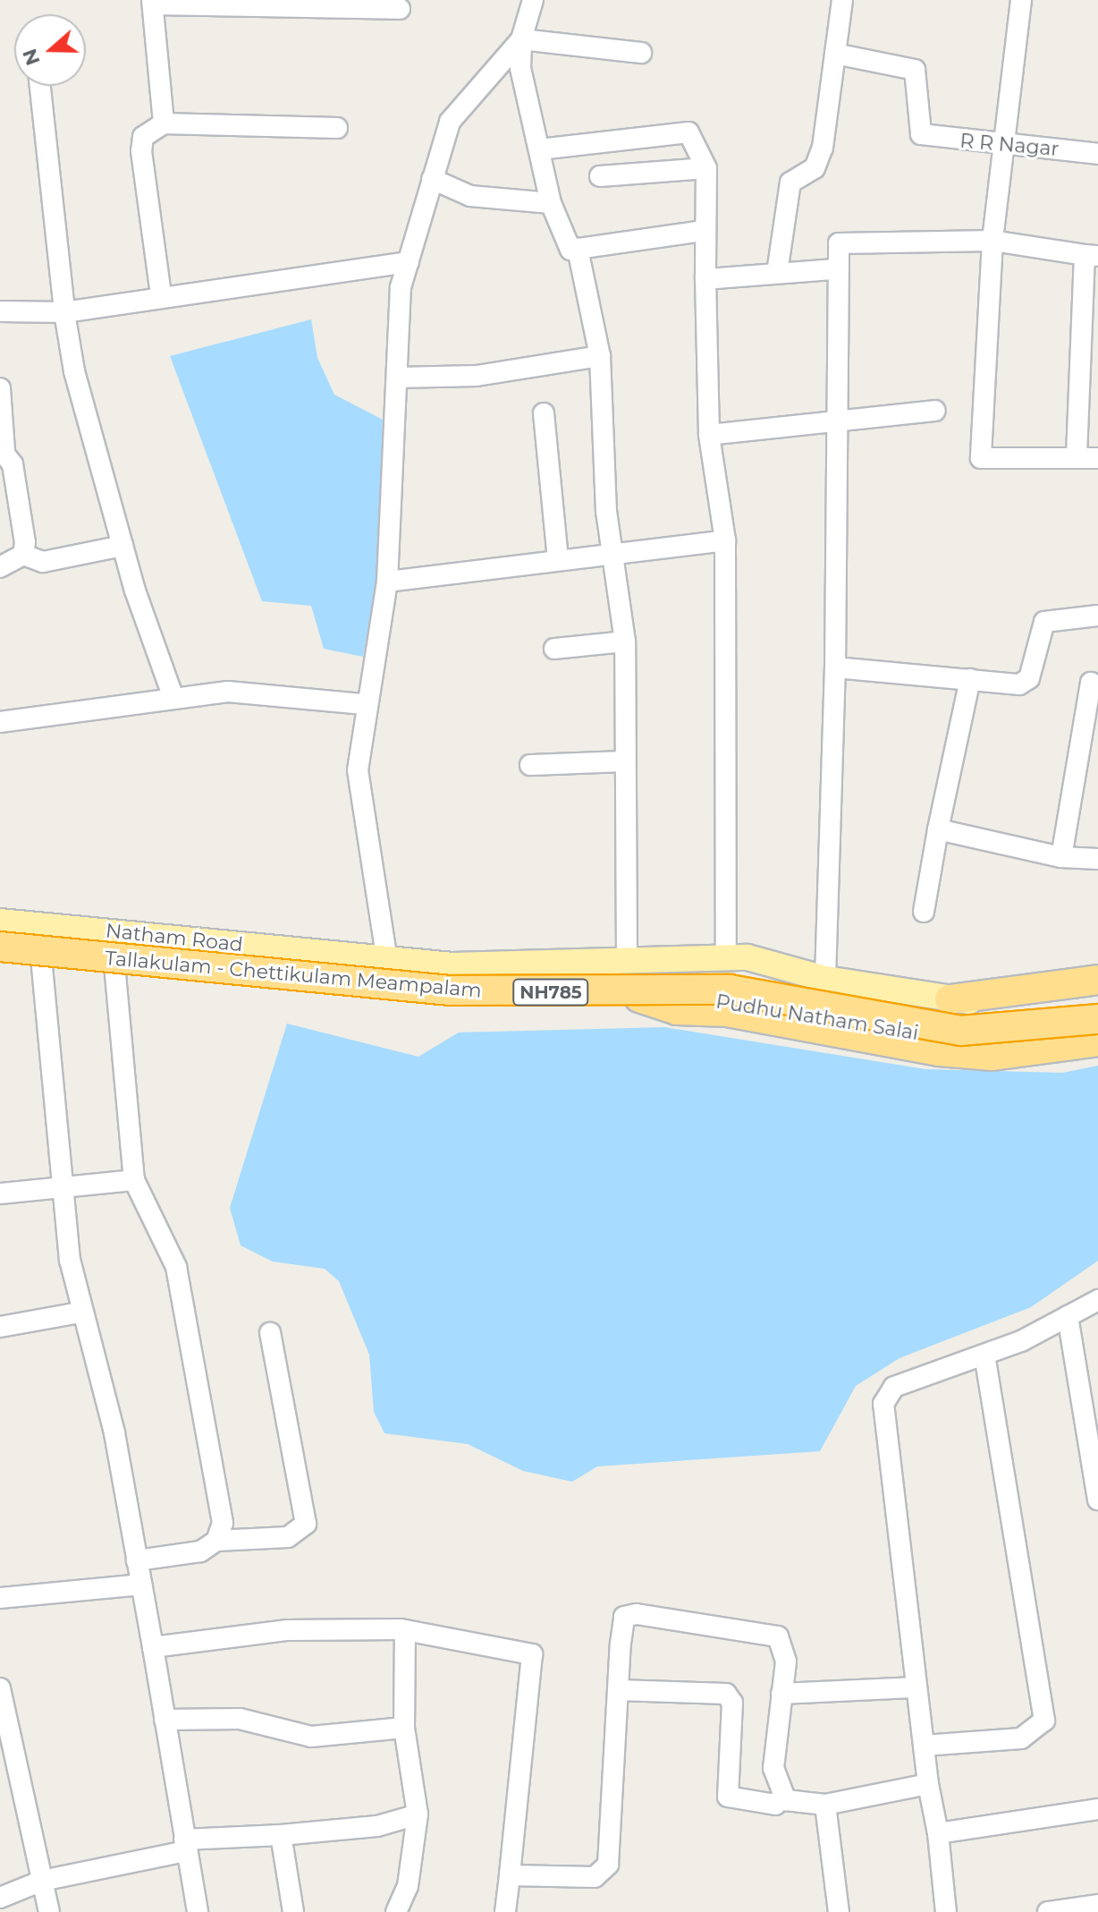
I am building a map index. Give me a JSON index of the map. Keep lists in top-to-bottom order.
{
  "streets": {
    "highway": ["Tallakulam - Chettikulam Meampalam", "NH785"],
    "main road": ["Natham Road", "Pudhu Natham Salai"],
    "street": ["R R Nagar"]
  },
  "crossings": [
    ["Natham Road", "Pudhu Natham Salai"]
  ],
  "north": "left"
}
